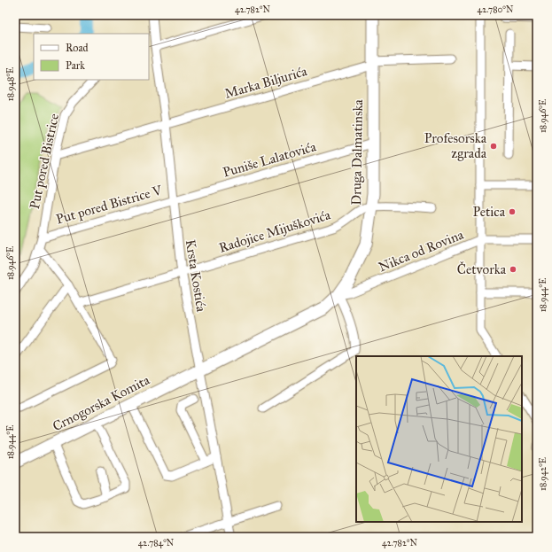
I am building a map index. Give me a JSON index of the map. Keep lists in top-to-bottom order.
{
  "streets": {
    "street": [
      "Marka Biljurića",
      "Druga Dalmatinska",
      "Puniše Lalatovića",
      "Put pored Bistrice",
      "Put pored Bistrice V",
      "Radojice Mijuškovića",
      "Nikca od Rovina",
      "Krsta Kostića",
      "Crnogorska Komita"
    ]
  },
  "crossings": [
    ["Marka Biljurića", "Druga Dalmatinska"],
    ["Marka Biljurića", "Put pored Bistrice"],
    ["Marka Biljurića", "Krsta Kostića"],
    ["Druga Dalmatinska", "Puniše Lalatovića"],
    ["Druga Dalmatinska", "Radojice Mijuškovića"],
    ["Druga Dalmatinska", "Nikca od Rovina"],
    ["Druga Dalmatinska", "Krsta Kostića"],
    ["Druga Dalmatinska", "Crnogorska Komita"],
    ["Puniše Lalatovića", "Put pored Bistrice V"],
    ["Puniše Lalatovića", "Krsta Kostića"],
    ["Put pored Bistrice", "Put pored Bistrice V"],
    ["Put pored Bistrice V", "Krsta Kostića"],
    ["Radojice Mijuškovića", "Krsta Kostića"],
    ["Krsta Kostića", "Crnogorska Komita"]
  ],
  "places": ["Profesorska zgrada", "Petica", "Četvorka"],
  "legend": ["Road", "Park"],
  "coordinates": [
    "42.782°N",
    "42.780°N",
    "18.948°E",
    "18.946°E",
    "18.944°E",
    "18.942°E",
    "42.784°N"
  ]
}
